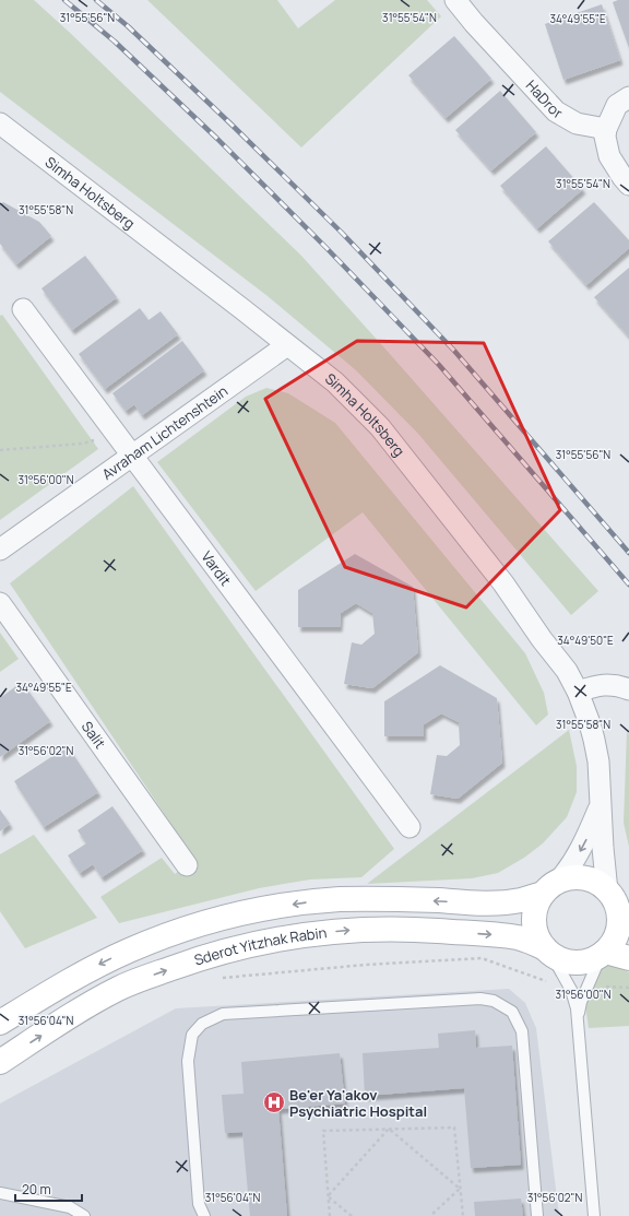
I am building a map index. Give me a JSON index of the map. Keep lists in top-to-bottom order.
{
  "streets": {
    "main road": ["Sderot Yitzhak Rabin"],
    "street": [
      "HaDror",
      "Simha Holtsberg",
      "Avraham Lichtenshtein",
      "Vardit",
      "Salit"
    ]
  },
  "crossings": [
    ["Simha Holtsberg", "Avraham Lichtenshtein"],
    ["Simha Holtsberg", "Sderot Yitzhak Rabin"],
    ["Avraham Lichtenshtein", "Vardit"]
  ],
  "places": {
    "hospital": ["Be'er Ya'akov Psychiatric Hospital"]
  },
  "scale_bar": "20 m",
  "coordinates": [
    "31°55'56\"N",
    "31°55'54\"N",
    "34°49'55\"E",
    "31°55'58\"N",
    "31°56'00\"N",
    "34°49'50\"E",
    "31°56'02\"N",
    "31°56'04\"N"
  ]
}
